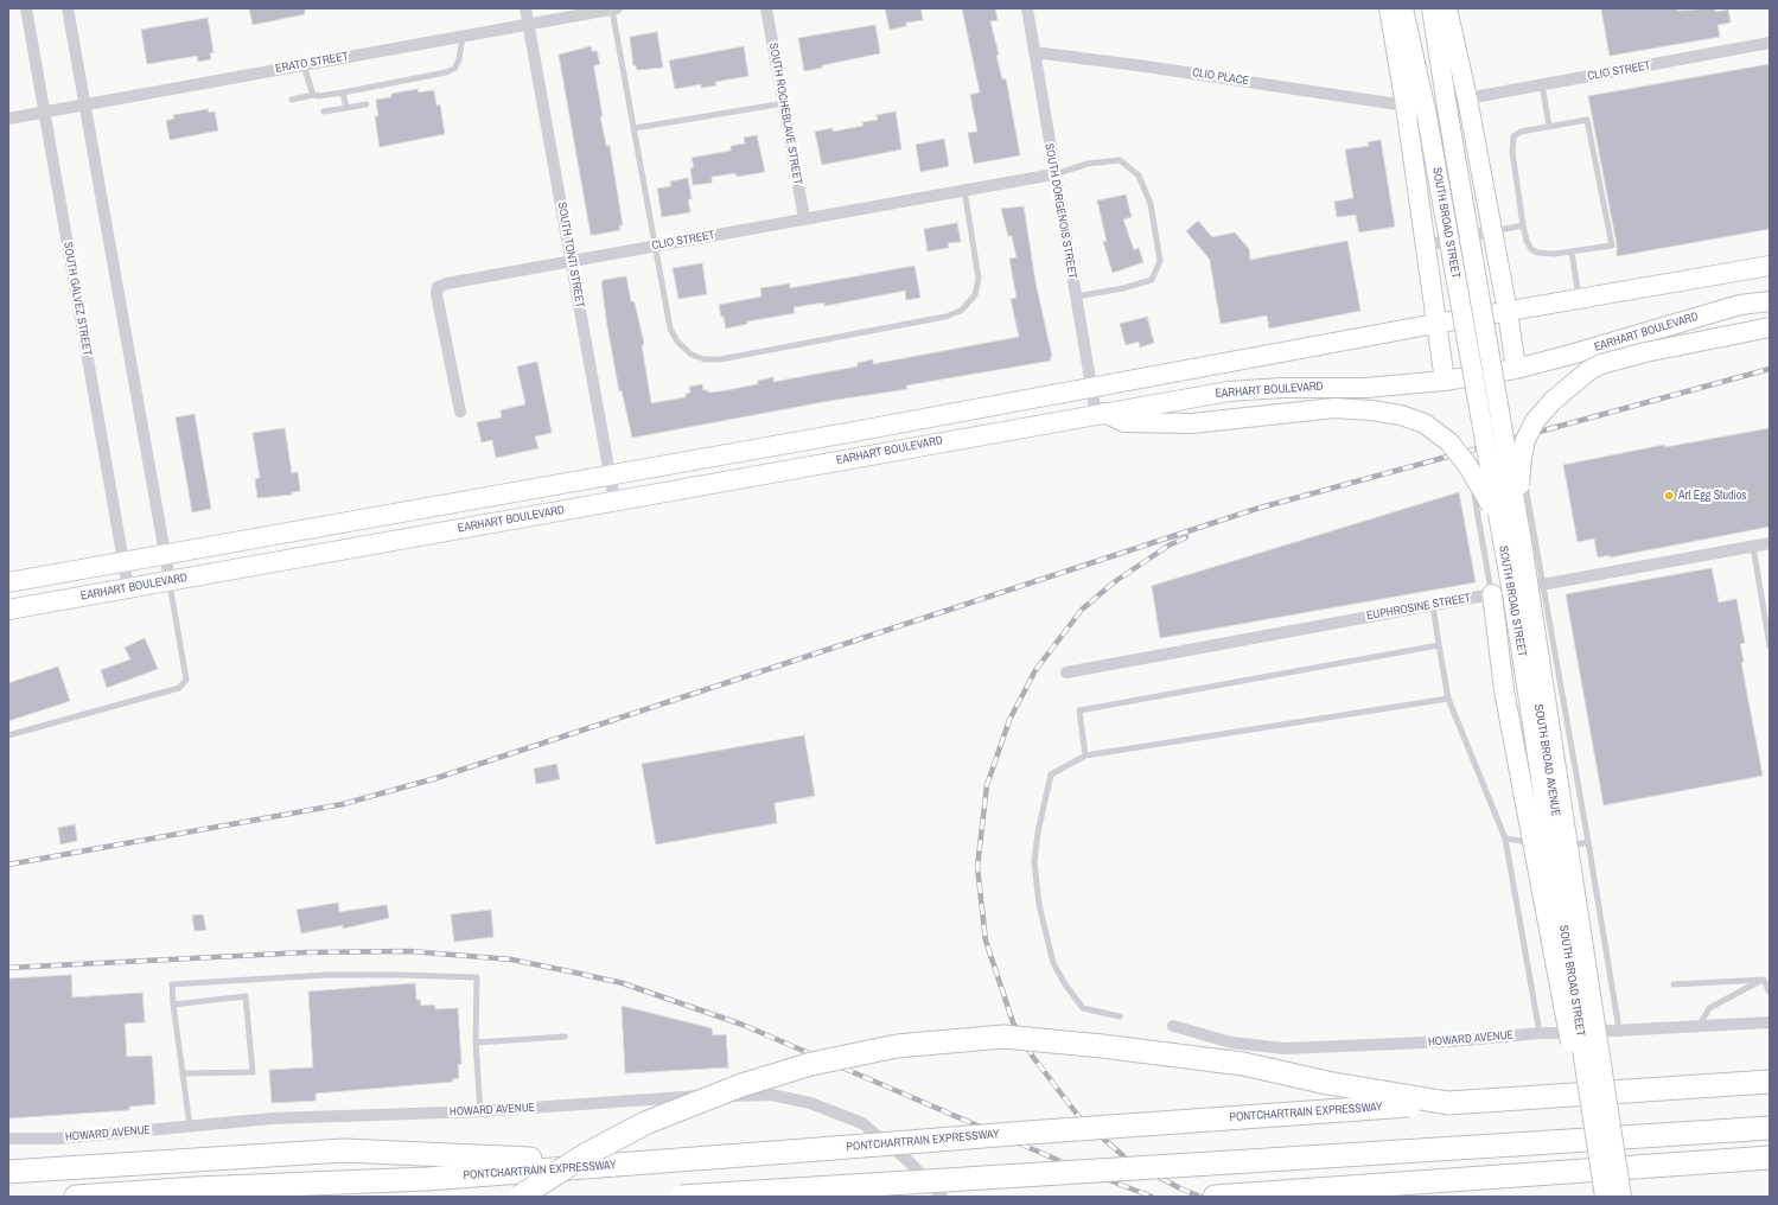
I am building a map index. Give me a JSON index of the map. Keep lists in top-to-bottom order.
{
  "streets": {
    "highway": ["PONTCHARTRAIN EXPRESSWAY"],
    "main road": ["SOUTH BROAD STREET", "EARHART BOULEVARD"],
    "street": [
      "ERATO STREET",
      "CLIO STREET",
      "CLIO PLACE",
      "SOUTH ROCHEBLAVE STREET",
      "SOUTH DORGENOIS STREET",
      "SOUTH TONTI STREET",
      "SOUTH GALVEZ STREET",
      "EUPHROSINE STREET",
      "SOUTH BROAD AVENUE",
      "HOWARD AVENUE"
    ]
  },
  "crossings": [
    ["ERATO STREET", "SOUTH TONTI STREET"],
    ["ERATO STREET", "SOUTH GALVEZ STREET"],
    ["CLIO STREET", "SOUTH ROCHEBLAVE STREET"],
    ["CLIO STREET", "SOUTH DORGENOIS STREET"],
    ["CLIO STREET", "SOUTH TONTI STREET"],
    ["CLIO PLACE", "SOUTH DORGENOIS STREET"],
    ["SOUTH DORGENOIS STREET", "EARHART BOULEVARD"],
    ["SOUTH TONTI STREET", "EARHART BOULEVARD"],
    ["SOUTH GALVEZ STREET", "EARHART BOULEVARD"],
    ["EUPHROSINE STREET", "SOUTH BROAD AVENUE"],
    ["SOUTH BROAD AVENUE", "HOWARD AVENUE"]
  ],
  "places": ["Art Egg Studios"]
}
